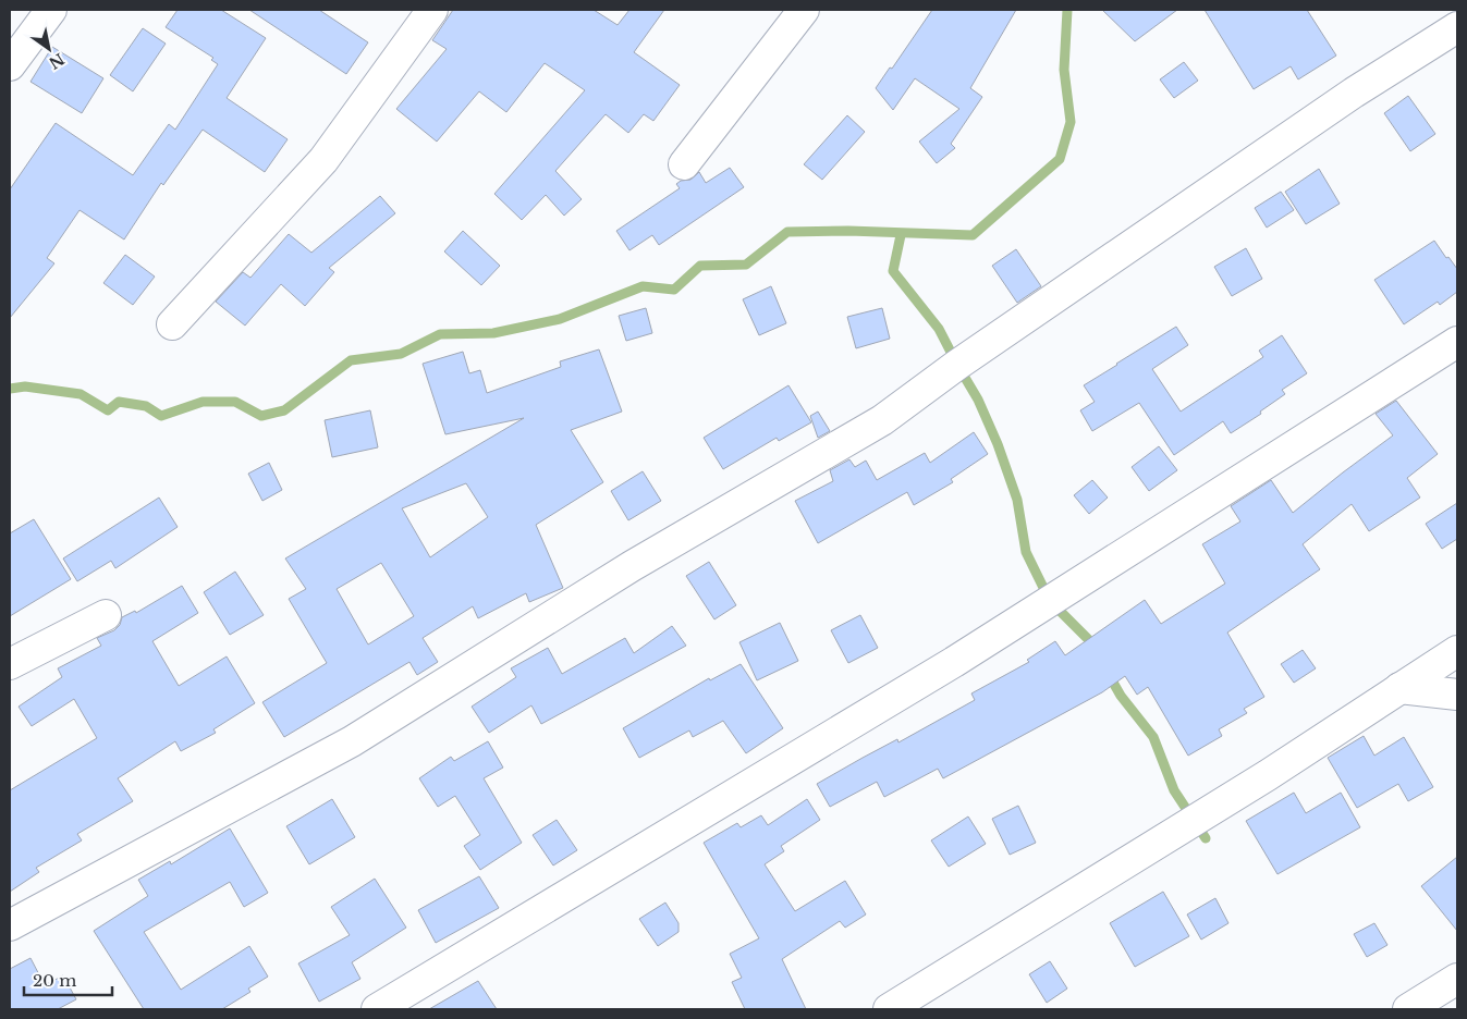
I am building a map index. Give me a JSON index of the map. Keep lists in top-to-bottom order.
{
  "scale_bar": "20 m",
  "north": "bottom right"
}
